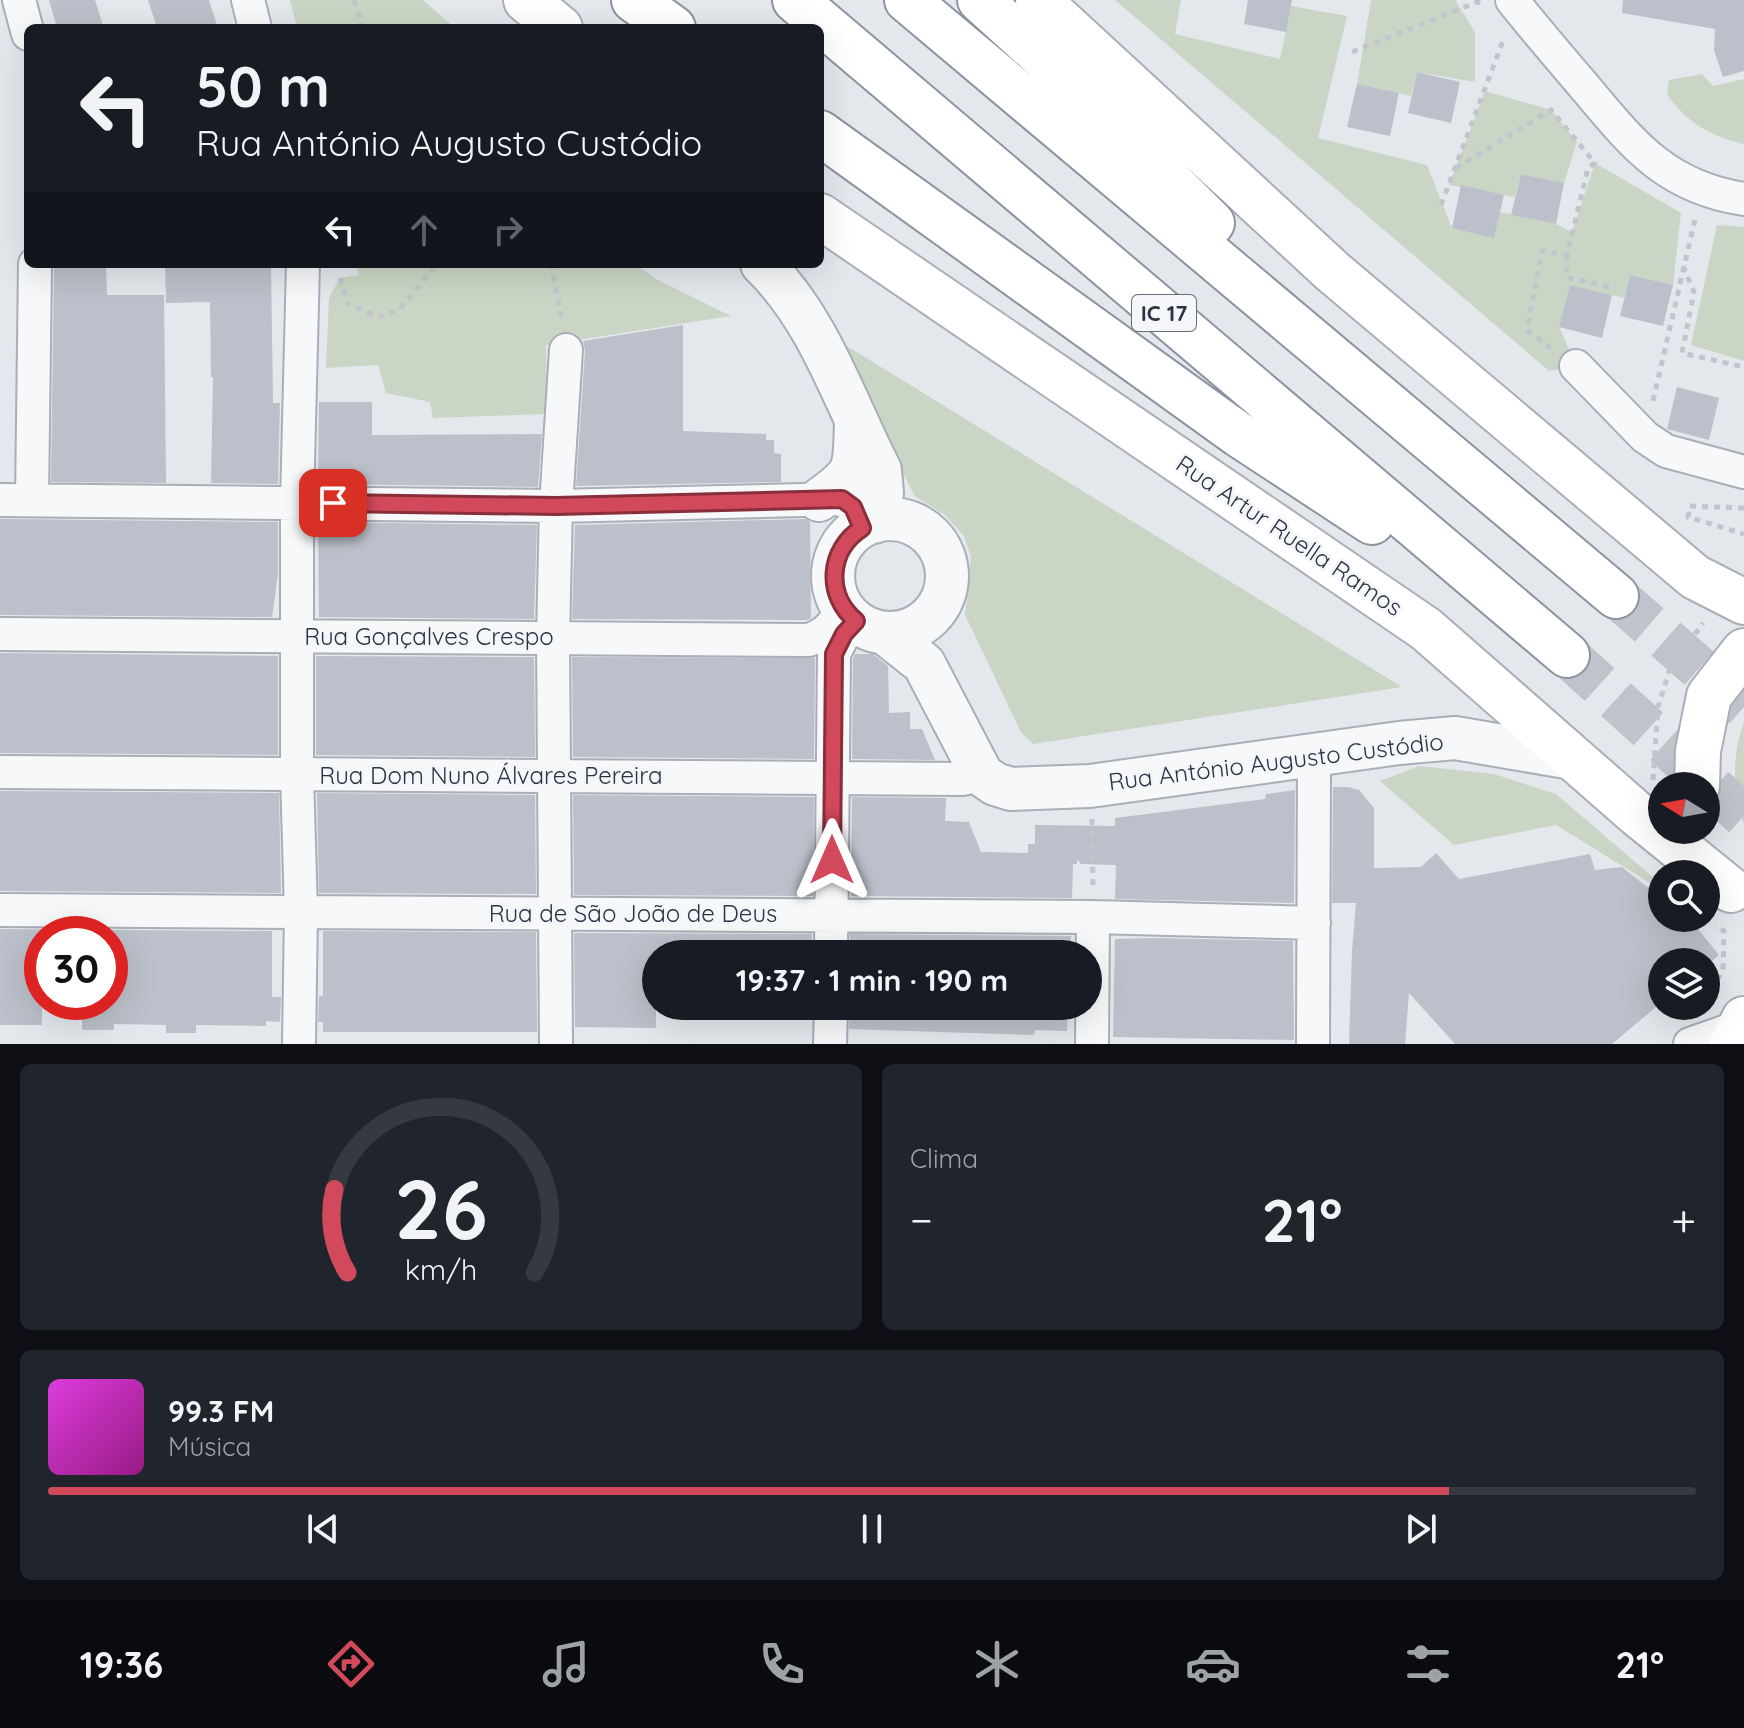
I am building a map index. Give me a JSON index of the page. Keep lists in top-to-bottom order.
{
  "streets": {
    "main road": ["IC 17", "Rua Artur Ruella Ramos"],
    "street": [
      "Rua Gonçalves Crespo",
      "Rua António Augusto Custódio",
      "Rua Dom Nuno Álvares Pereira",
      "Rua de São João de Deus"
    ]
  },
  "crossings": [
    ["Rua Artur Ruella Ramos", "Rua António Augusto Custódio"],
    ["Rua António Augusto Custódio", "Rua Dom Nuno Álvares Pereira"]
  ],
  "north": "left",
  "page": {
    "turn": ["50 m", "Rua António Augusto Custódio"],
    "limit": "30",
    "trip": "19:37 · 1 min · 190 m",
    "tile": "Clima",
    "heat": ["−", "21°", "+"],
    "song": ["99.3 FM", "Música"],
    "tabs": ["19:36", "21°"],
    "gauge": ["26", "km/h"]
  }
}
